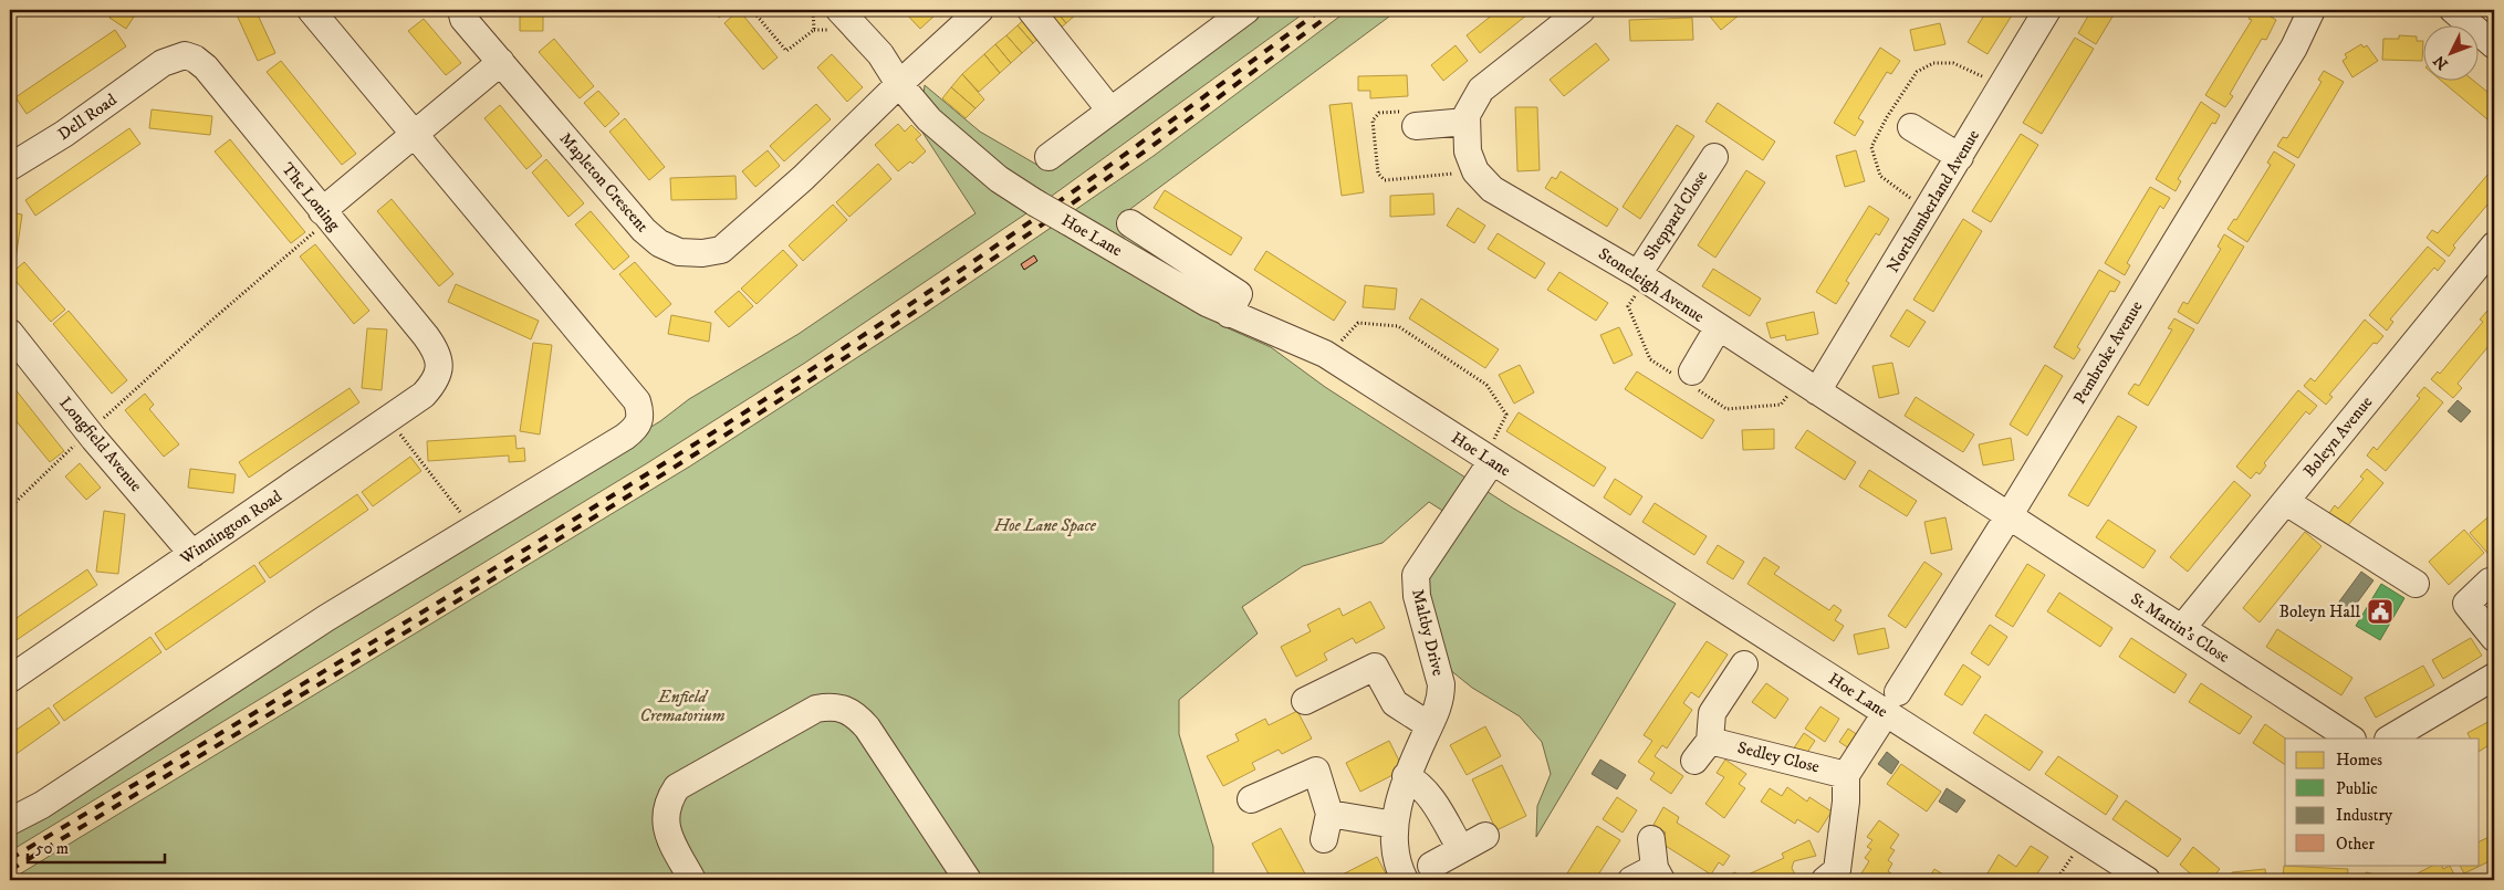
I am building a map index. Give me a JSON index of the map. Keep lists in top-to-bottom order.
{
  "streets": {
    "street": [
      "Dell Road",
      "Mapleton Crescent",
      "The Loning",
      "Northumberland Avenue",
      "Sheppard Close",
      "Hoe Lane",
      "Stoneleigh Avenue",
      "Pembroke Avenue",
      "Boleyn Avenue",
      "Longfield Avenue",
      "Winnington Road",
      "St Martin's Close",
      "Maltby Drive",
      "Sedley Close"
    ]
  },
  "crossings": [
    ["Dell Road", "The Loning"],
    ["Mapleton Crescent", "Hoe Lane"],
    ["The Loning", "Winnington Road"],
    ["Northumberland Avenue", "Stoneleigh Avenue"],
    ["Sheppard Close", "Stoneleigh Avenue"],
    ["Hoe Lane", "Pembroke Avenue"],
    ["Hoe Lane", "Maltby Drive"],
    ["Stoneleigh Avenue", "Pembroke Avenue"],
    ["Stoneleigh Avenue", "St Martin's Close"],
    ["Pembroke Avenue", "St Martin's Close"],
    ["Pembroke Avenue", "Sedley Close"],
    ["Boleyn Avenue", "St Martin's Close"],
    ["Longfield Avenue", "Winnington Road"]
  ],
  "parks": ["Hoe Lane Space", "Enfield Crematorium"],
  "places": {
    "public building": ["Boleyn Hall"]
  },
  "legend": [
    "Homes",
    "Public",
    "Industry",
    "Other"
  ],
  "scale_bar": "50 m",
  "north": "bottom left"
}
